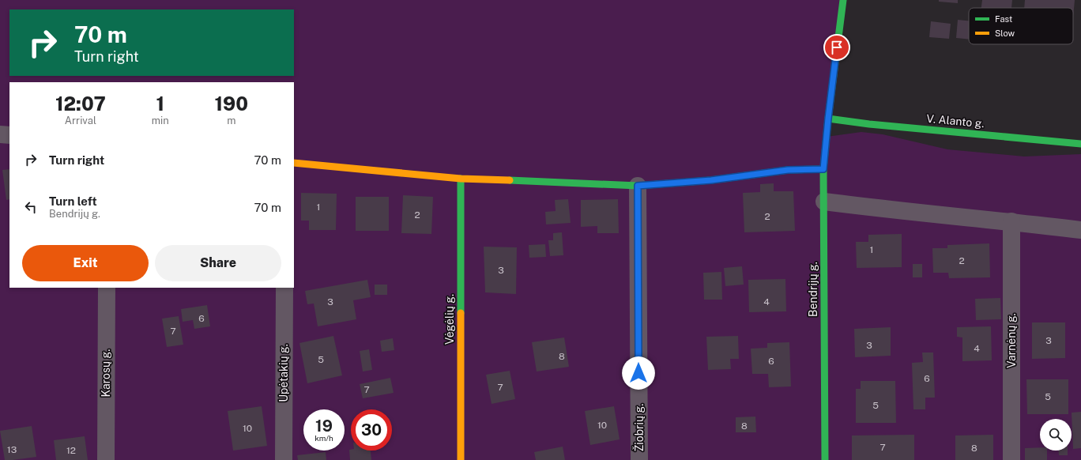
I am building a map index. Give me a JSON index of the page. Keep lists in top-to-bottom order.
{
  "streets": {
    "street": [
      "V. Alanto g.",
      "Bendrijų g.",
      "Vėgėlių g.",
      "Varnėnų g.",
      "Karosų g.",
      "Upėtakių g.",
      "Žiobrių g."
    ]
  },
  "crossings": [
    ["V. Alanto g.", "Bendrijų g."]
  ],
  "house_numbers": [
    "1",
    "2",
    "2",
    "1",
    "2",
    "3",
    "3",
    "4",
    "6",
    "7",
    "3",
    "3",
    "4",
    "8",
    "5",
    "6",
    "6",
    "7",
    "7",
    "5",
    "5",
    "10",
    "8",
    "10",
    "7",
    "8",
    "13",
    "12"
  ],
  "legend": ["Fast", "Slow"],
  "page": {
    "turn": ["70 m", "Turn right"],
    "eta": [
      "12:07",
      "Arrival",
      "1",
      "min",
      "190",
      "m"
    ],
    "list": [
      {
        "name": "Turn right",
        "value": "70 m"
      },
      {
        "name": "Turn left",
        "note": "Bendrijų g.",
        "value": "70 m"
      }
    ],
    "buttons": ["Exit", "Share"],
    "speed": "19 km/h",
    "limit": "30"
  }
}
